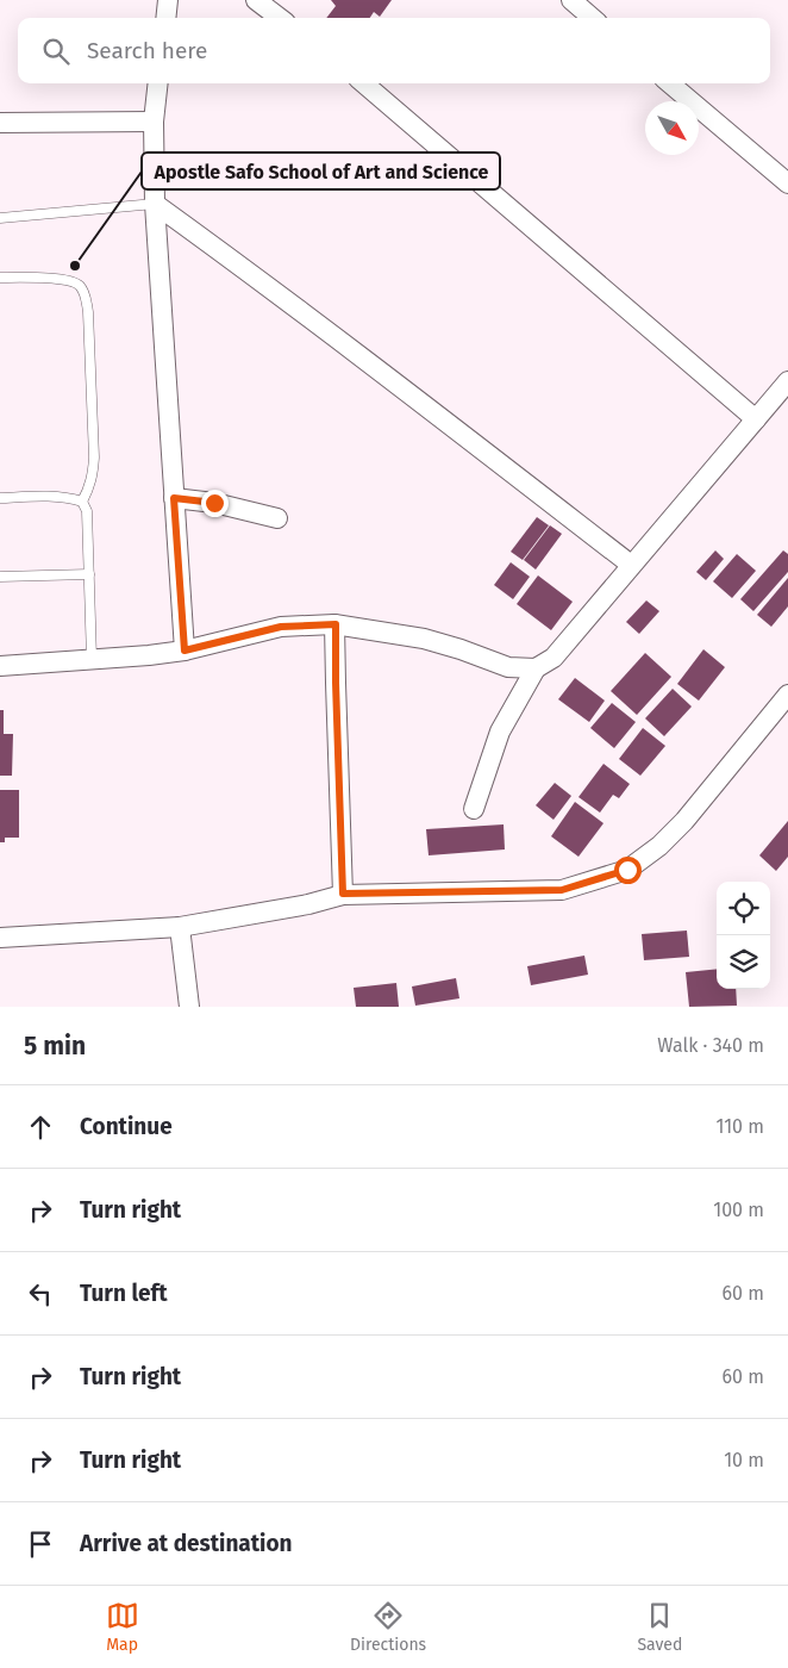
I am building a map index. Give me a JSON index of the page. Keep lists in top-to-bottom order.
{
  "places": ["Apostle Safo School of Art and Science"],
  "north": "bottom right",
  "page": {
    "search": "Search here",
    "heading": ["5 min", "Walk · 340 m"],
    "list": [
      ["Continue", "110 m"],
      ["Turn right", "100 m"],
      ["Turn left", "60 m"],
      ["Turn right", "60 m"],
      ["Turn right", "10 m"],
      "Arrive at destination"
    ],
    "nav": ["Map", "Directions", "Saved"]
  }
}
